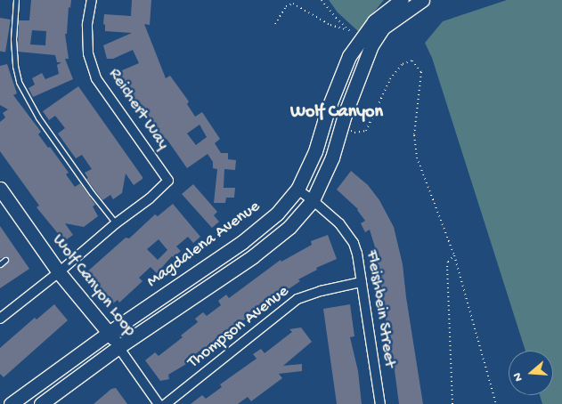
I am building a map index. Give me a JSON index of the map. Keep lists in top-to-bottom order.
{
  "streets": {
    "street": [
      "Reichert Way",
      "Magdalena Avenue",
      "Wolf Canyon Loop",
      "Fleishbein Street",
      "Thompson Avenue"
    ]
  },
  "crossings": [
    ["Magdalena Avenue", "Wolf Canyon Loop"],
    ["Magdalena Avenue", "Fleishbein Street"],
    ["Fleishbein Street", "Thompson Avenue"]
  ],
  "districts": ["Wolf Canyon"],
  "north": "left"
}
